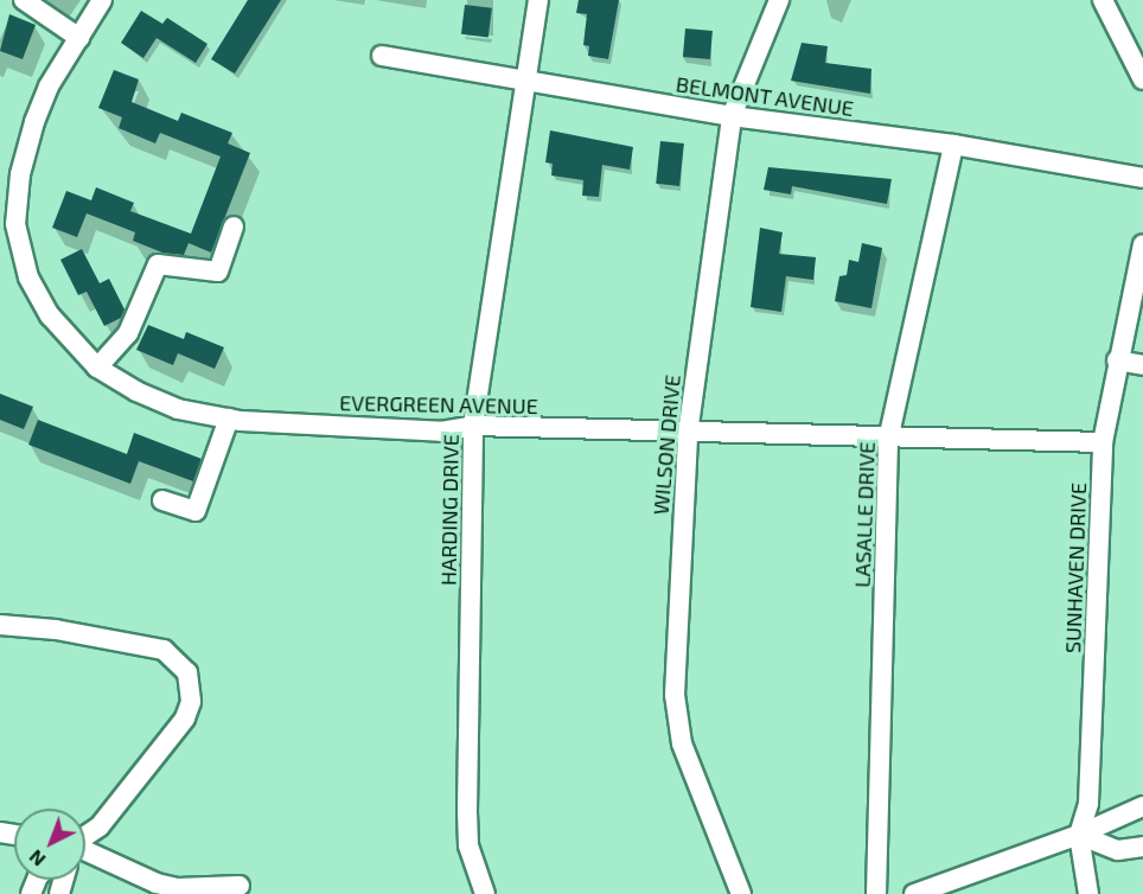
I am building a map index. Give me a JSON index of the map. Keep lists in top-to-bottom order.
{
  "streets": {
    "street": [
      "BELMONT AVENUE",
      "EVERGREEN AVENUE",
      "WILSON DRIVE",
      "HARDING DRIVE",
      "LASALLE DRIVE",
      "SUNHAVEN DRIVE"
    ]
  },
  "crossings": [
    ["BELMONT AVENUE", "WILSON DRIVE"],
    ["BELMONT AVENUE", "HARDING DRIVE"],
    ["BELMONT AVENUE", "LASALLE DRIVE"],
    ["EVERGREEN AVENUE", "WILSON DRIVE"],
    ["EVERGREEN AVENUE", "HARDING DRIVE"],
    ["EVERGREEN AVENUE", "LASALLE DRIVE"],
    ["EVERGREEN AVENUE", "SUNHAVEN DRIVE"]
  ],
  "north": "bottom left"
}
